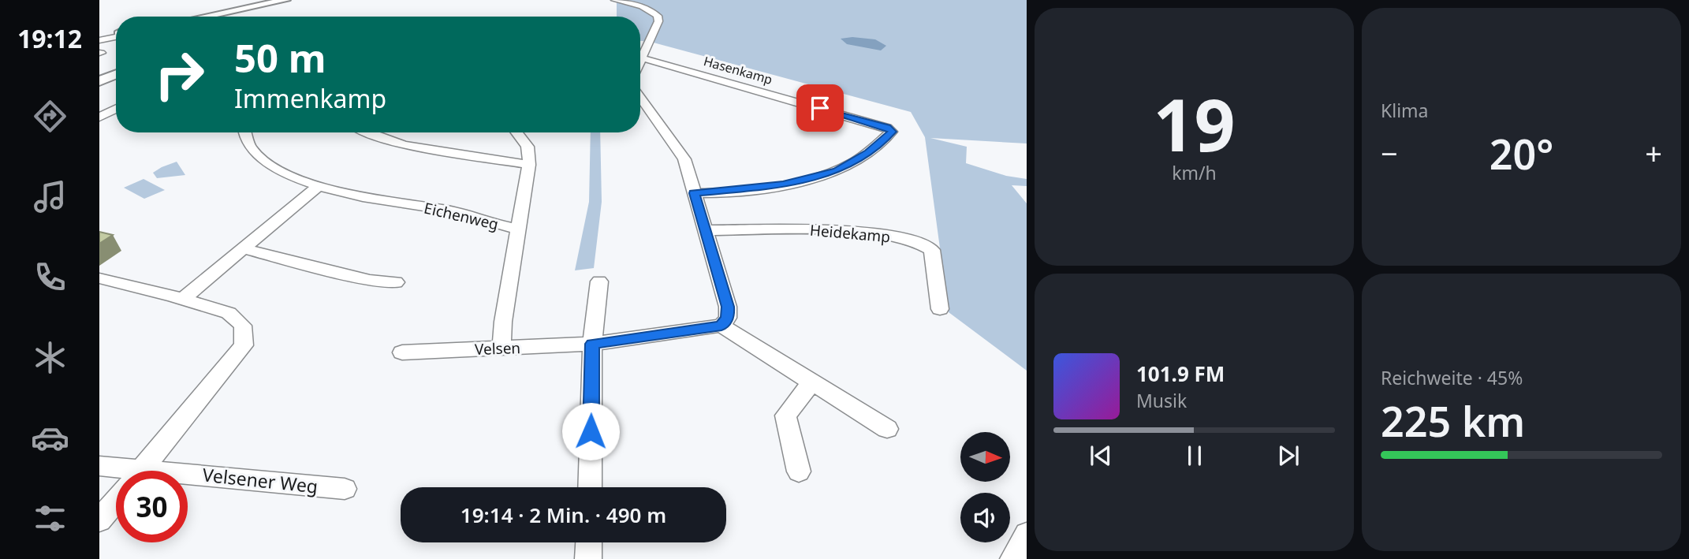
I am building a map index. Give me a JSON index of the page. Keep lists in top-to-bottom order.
{
  "streets": {
    "street": [
      "Hasenkamp",
      "Eichenweg",
      "Heidekamp",
      "Velsen",
      "Velsener Weg"
    ]
  },
  "crossings": [
    ["Eichenweg", "Velsen"]
  ],
  "north": "right",
  "page": {
    "tabs": "19:12",
    "tile": [
      ["19", "km/h"],
      "Klima",
      ["Reichweite · 45%", "225 km"]
    ],
    "turn": ["50 m", "Immenkamp"],
    "heat": ["−", "20°", "+"],
    "song": ["101.9 FM", "Musik"],
    "limit": "30",
    "trip": "19:14 · 2 Min. · 490 m"
  }
}
